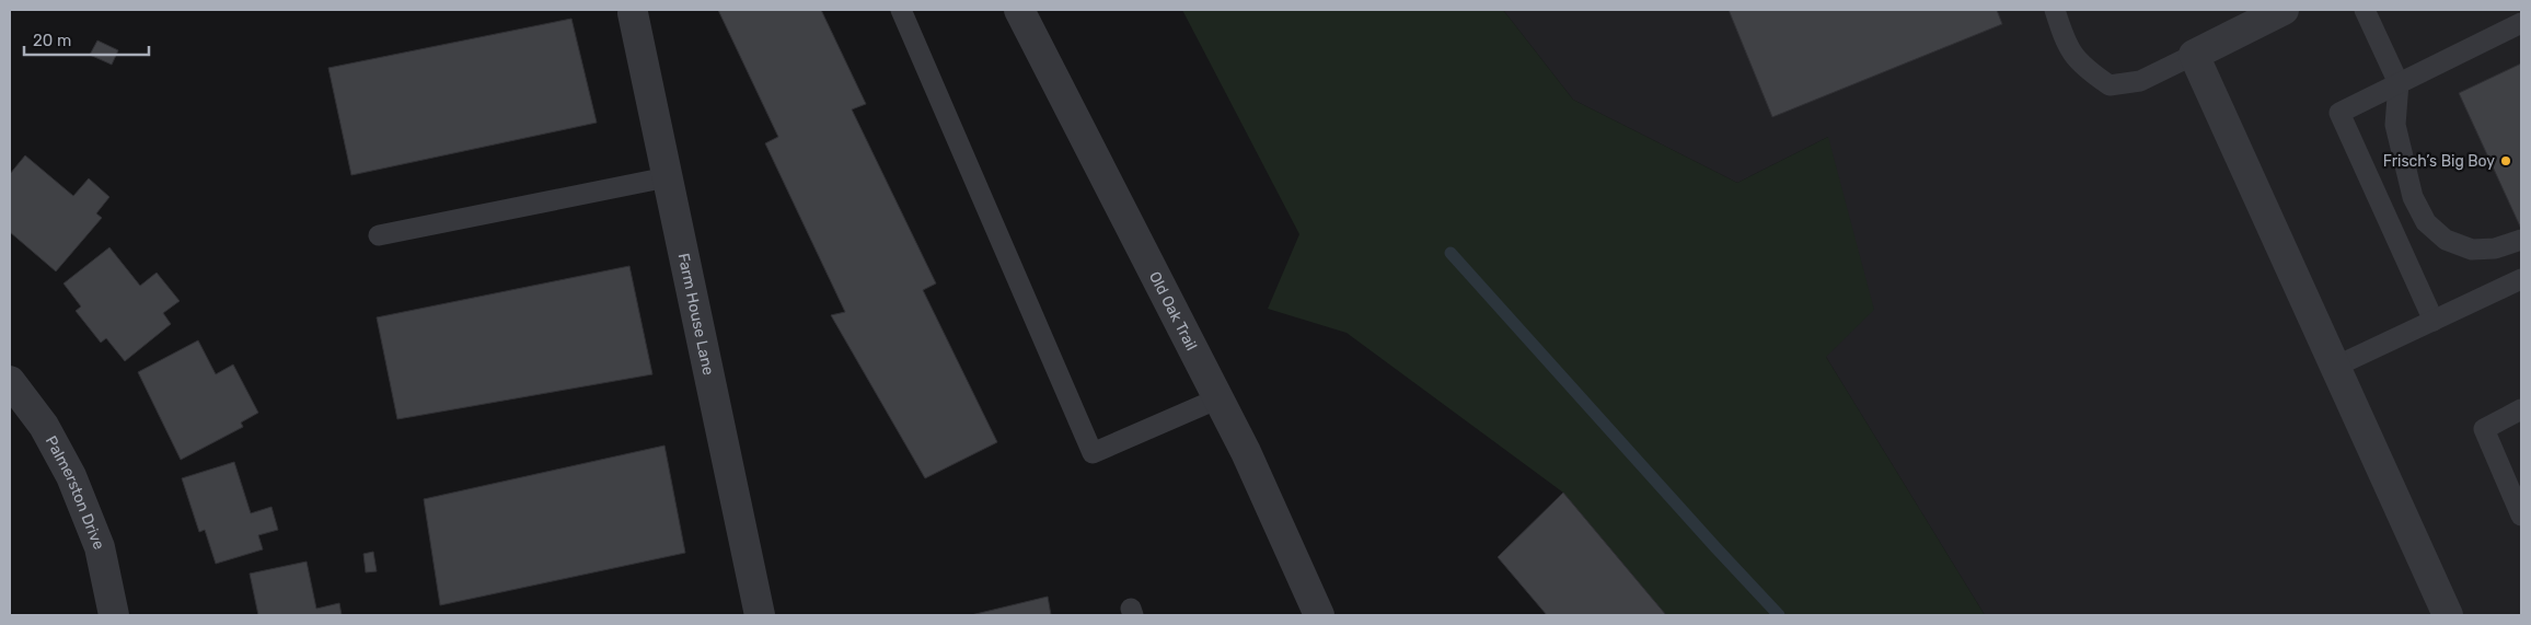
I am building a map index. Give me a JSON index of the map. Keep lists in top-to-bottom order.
{
  "streets": {
    "street": ["Old Oak Trail", "Farm House Lane", "Palmerston Drive"]
  },
  "places": ["Frisch’s Big Boy"],
  "scale_bar": "20 m"
}
